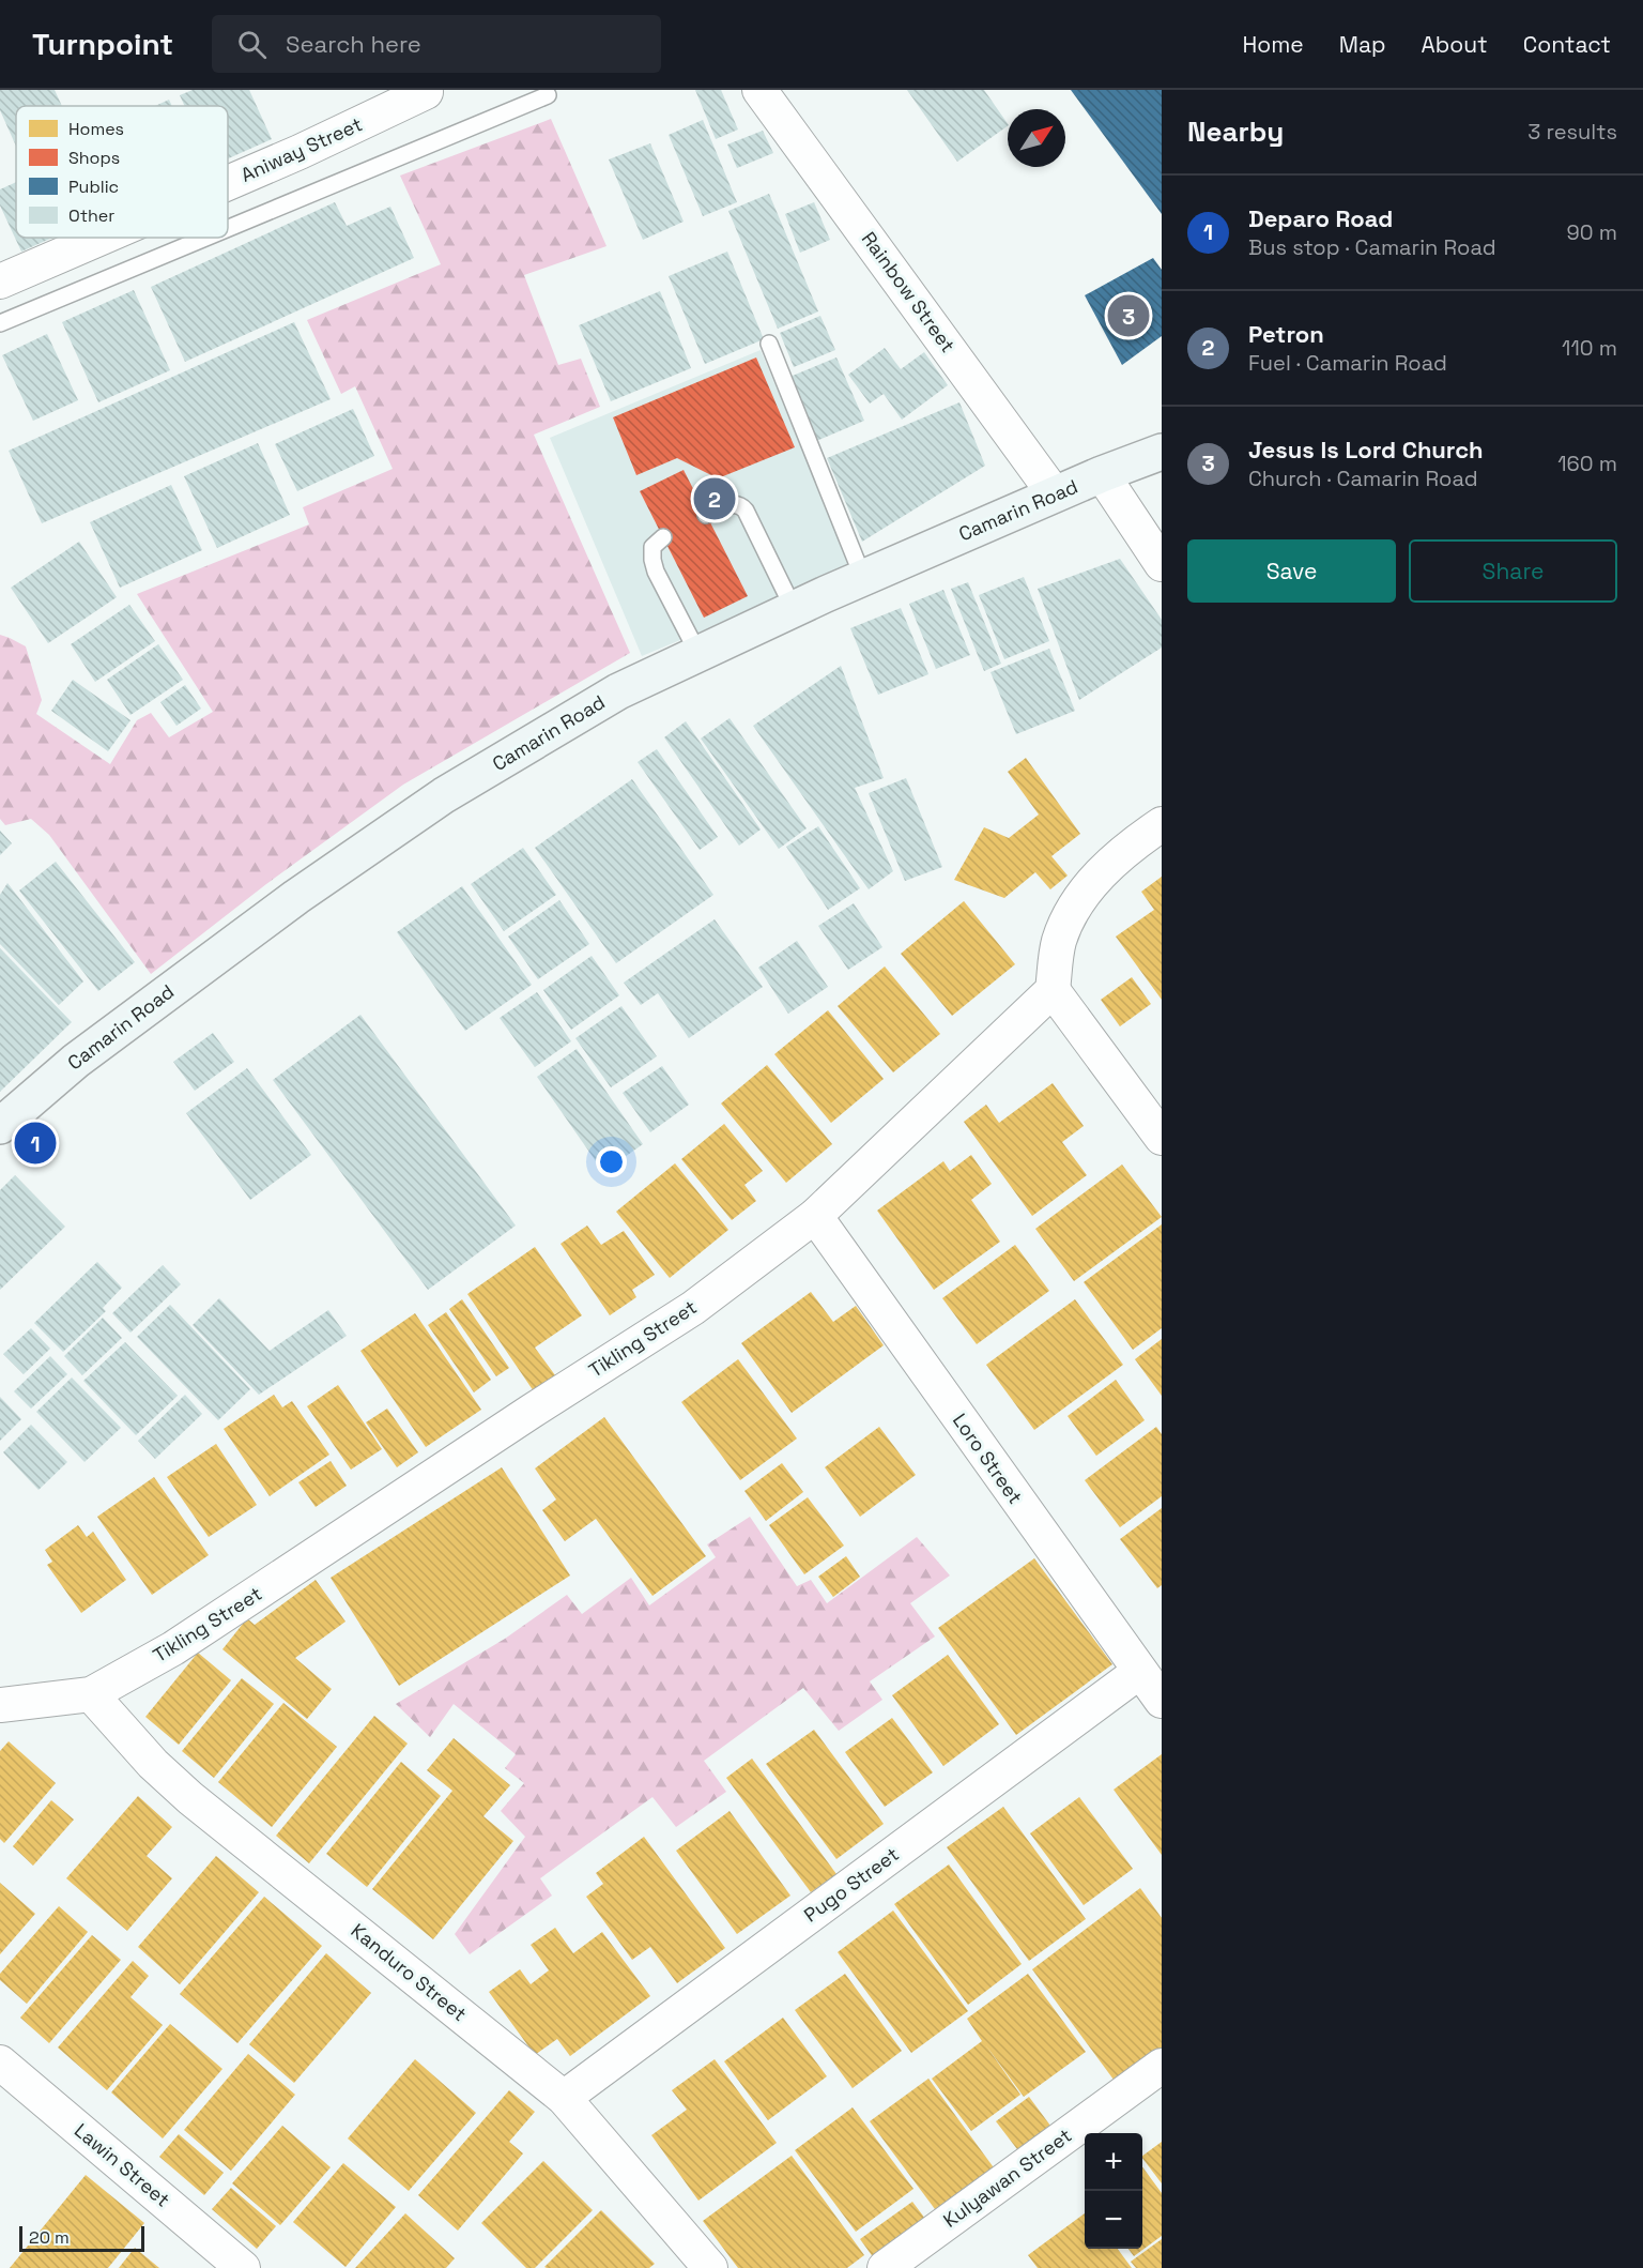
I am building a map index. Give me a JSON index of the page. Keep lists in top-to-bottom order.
{
  "streets": {
    "main road": ["Camarin Road"],
    "street": [
      "Aniway Street",
      "Rainbow Street",
      "Tikling Street",
      "Loro Street",
      "Pugo Street",
      "Kanduro Street",
      "Lawin Street",
      "Kulyawan Street"
    ]
  },
  "crossings": [
    ["Rainbow Street", "Camarin Road"],
    ["Tikling Street", "Loro Street"],
    ["Tikling Street", "Kanduro Street"],
    ["Loro Street", "Pugo Street"],
    ["Pugo Street", "Kanduro Street"]
  ],
  "legend": [
    "Homes",
    "Shops",
    "Public",
    "Other"
  ],
  "scale_bar": "20 m",
  "north": "top right",
  "page": {
    "header": "Turnpoint",
    "search": "Search here",
    "nav": [
      "Home",
      "Map",
      "About",
      "Contact"
    ],
    "heading": ["Nearby", "3 results"],
    "list": [
      {
        "mark": "1",
        "name": "Deparo Road",
        "note": "Bus stop · Camarin Road",
        "value": "90 m"
      },
      {
        "mark": "2",
        "name": "Petron",
        "note": "Fuel · Camarin Road",
        "value": "110 m"
      },
      {
        "mark": "3",
        "name": "Jesus Is Lord Church",
        "note": "Church · Camarin Road",
        "value": "160 m"
      }
    ],
    "pins": ["3", "2", "1"],
    "buttons": ["Save", "Share"],
    "map_buttons": ["+", "−"],
    "scale": "20 m"
  }
}
